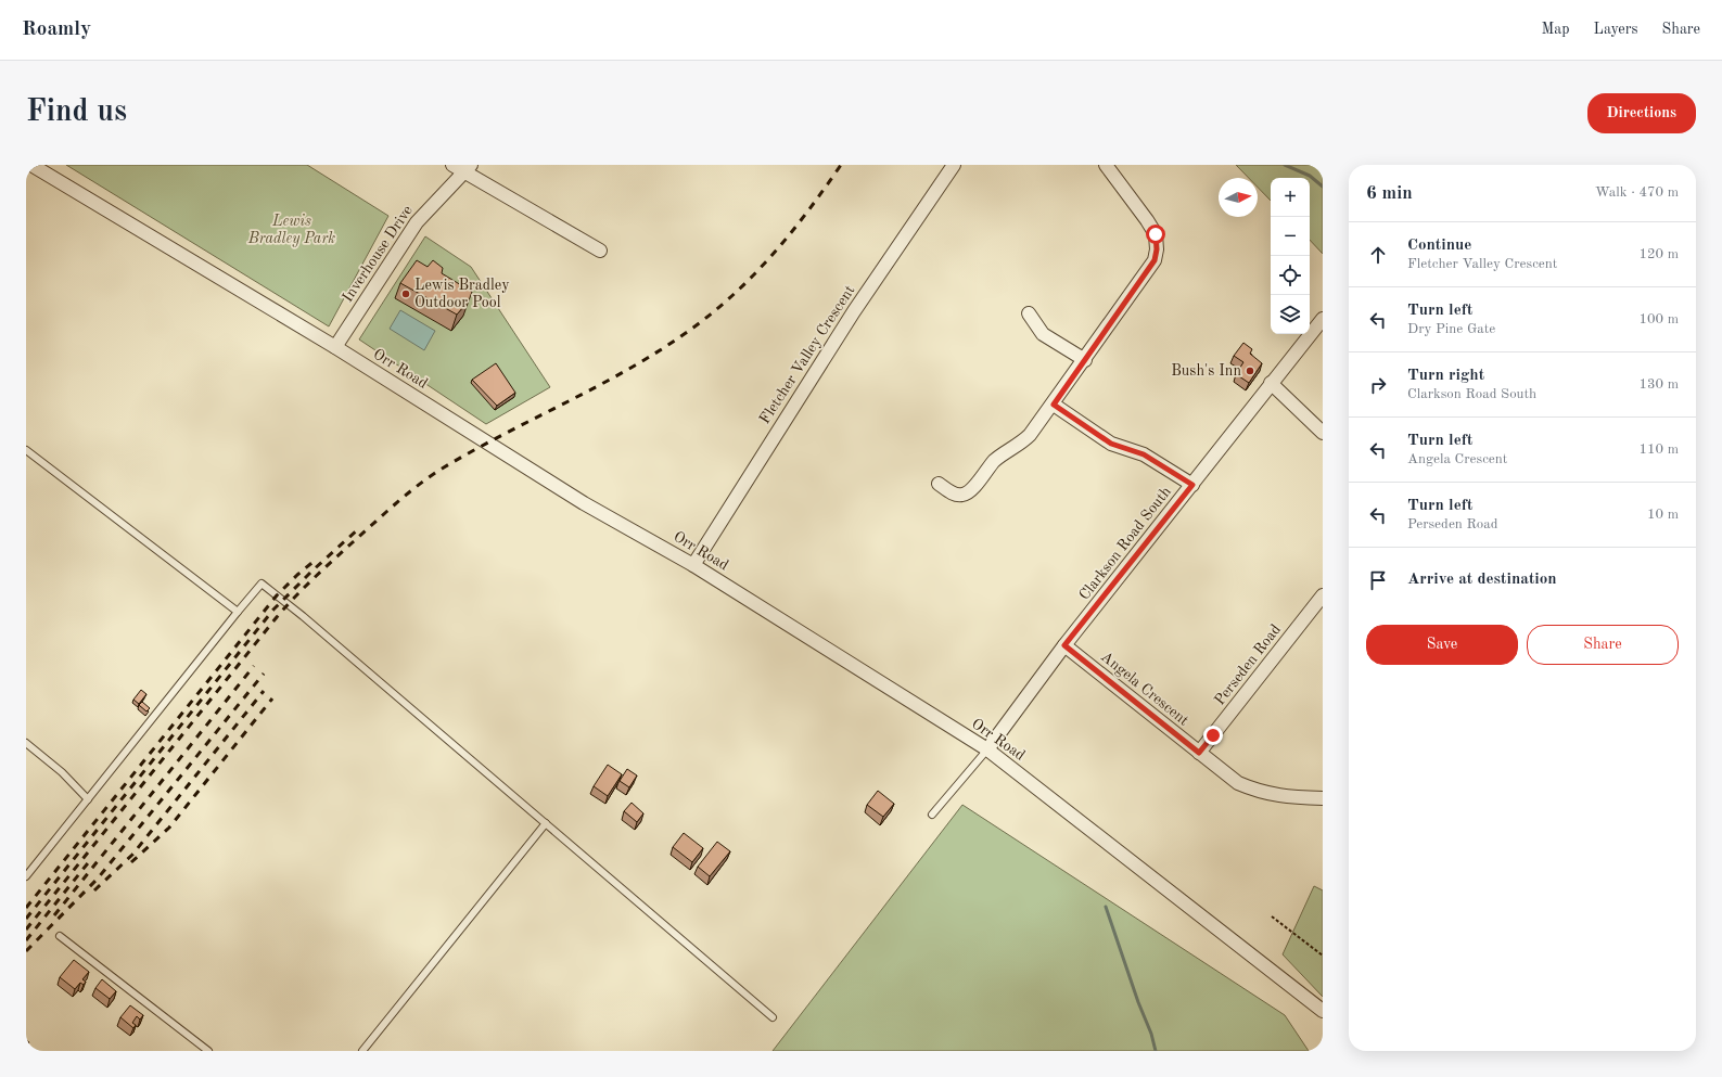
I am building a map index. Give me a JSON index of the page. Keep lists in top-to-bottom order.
{
  "streets": {
    "street": [
      "Inverhouse Drive",
      "Fletcher Valley Crescent",
      "Orr Road",
      "Clarkson Road South",
      "Perseden Road",
      "Angela Crescent"
    ]
  },
  "crossings": [
    ["Inverhouse Drive", "Orr Road"],
    ["Fletcher Valley Crescent", "Orr Road"],
    ["Orr Road", "Clarkson Road South"],
    ["Clarkson Road South", "Angela Crescent"],
    ["Perseden Road", "Angela Crescent"]
  ],
  "parks": ["Lewis Bradley Park"],
  "places": ["Lewis Bradley Outdoor Pool", "Bush's Inn"],
  "north": "right",
  "page": {
    "header": "Roamly",
    "nav": ["Map", "Layers", "Share"],
    "buttons": [
      "Directions",
      ["Save", "Share"]
    ],
    "title": "Find us",
    "heading": ["6 min", "Walk · 470 m"],
    "map_buttons": ["+", "−"],
    "list": [
      ["Continue", "Fletcher Valley Crescent", "120 m"],
      ["Turn left", "Dry Pine Gate", "100 m"],
      ["Turn right", "Clarkson Road South", "130 m"],
      ["Turn left", "Angela Crescent", "110 m"],
      ["Turn left", "Perseden Road", "10 m"],
      "Arrive at destination"
    ]
  }
}
